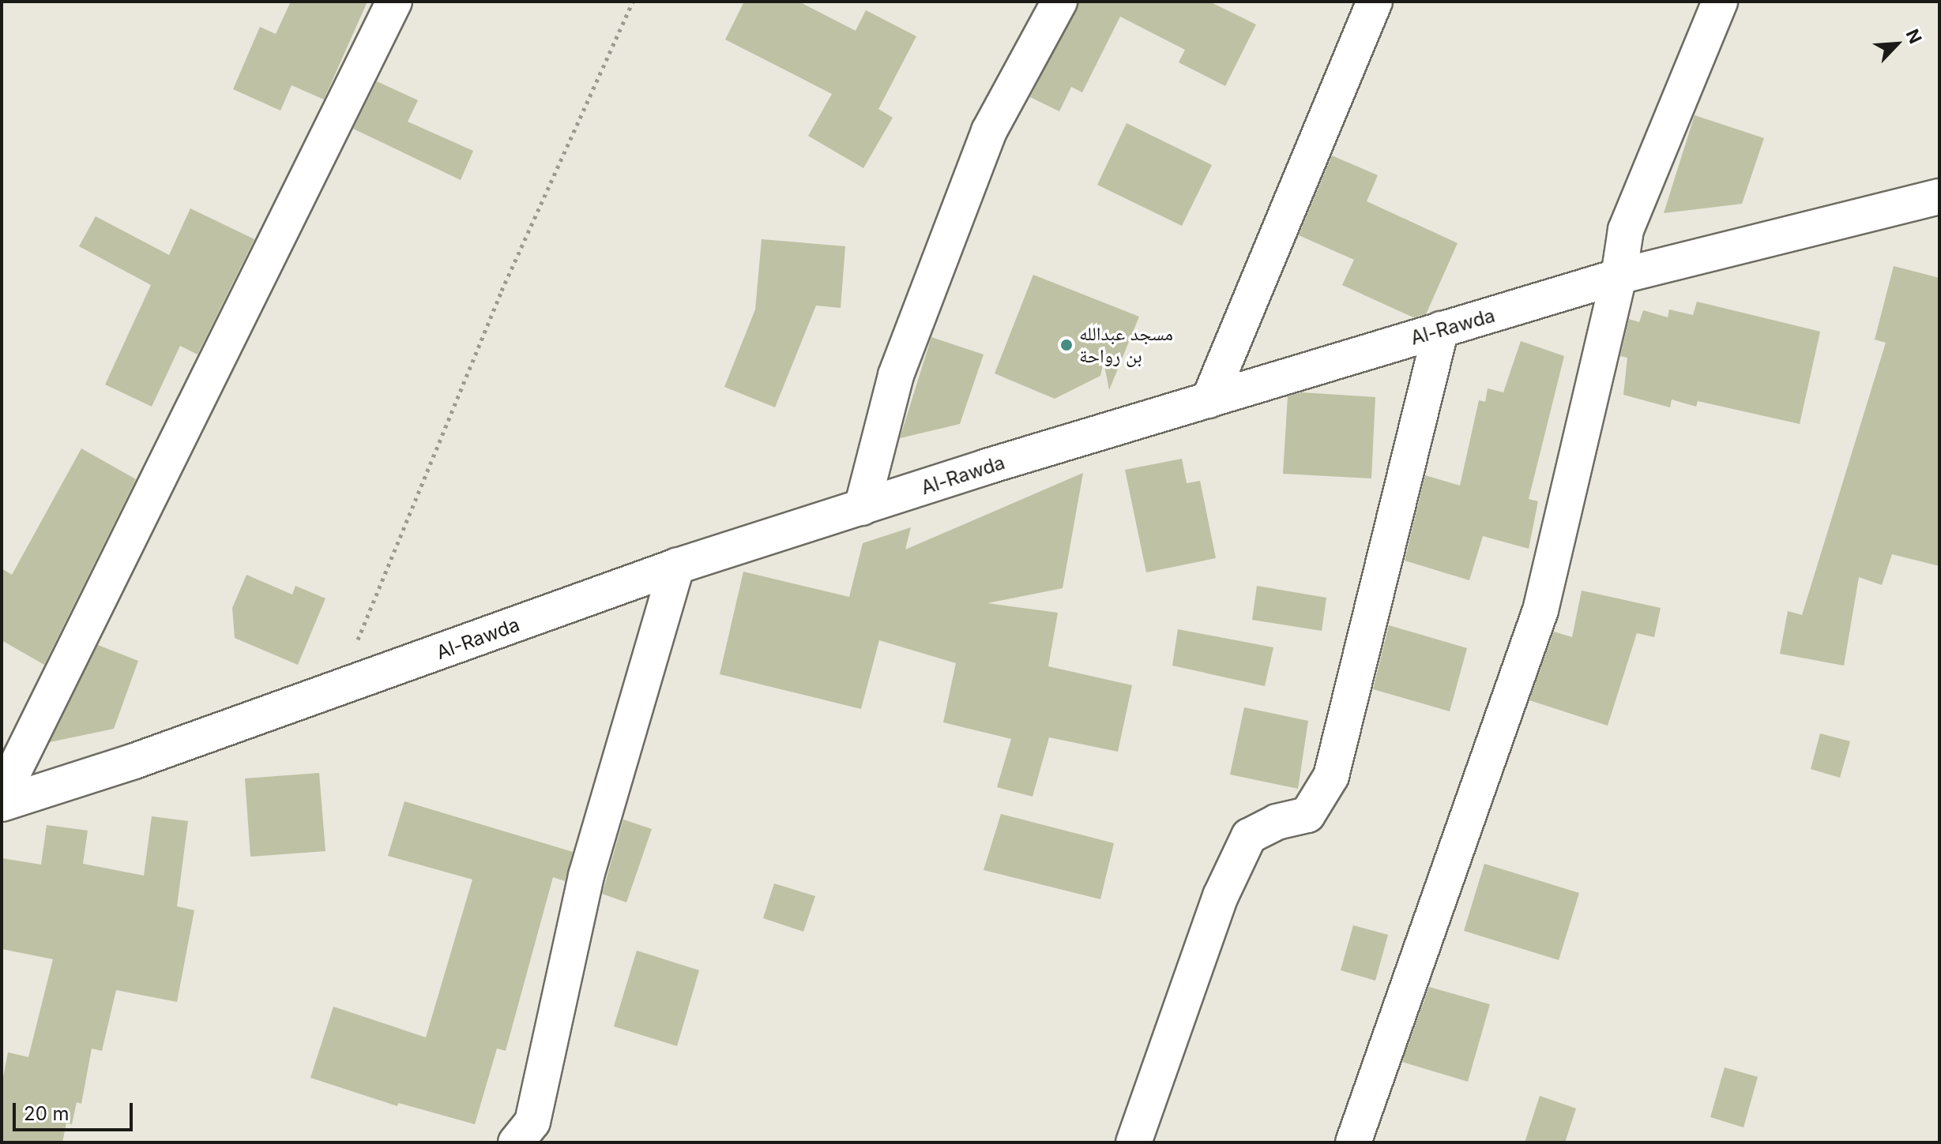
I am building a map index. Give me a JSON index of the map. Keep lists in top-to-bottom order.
{
  "streets": {
    "street": ["Al-Rawda"]
  },
  "places": ["مسجد عبدالله بن رواحة"],
  "scale_bar": "20 m",
  "north": "top right"
}
